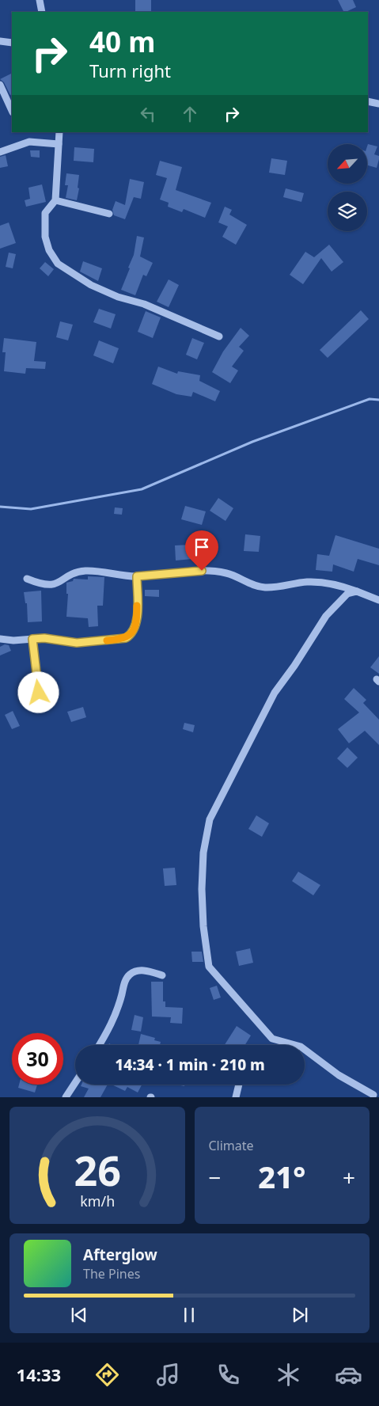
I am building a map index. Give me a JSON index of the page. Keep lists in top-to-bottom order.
{
  "north": "bottom left",
  "page": {
    "turn": ["40 m", "Turn right"],
    "limit": "30",
    "trip": "14:34 · 1 min · 210 m",
    "tile": "Climate",
    "heat": ["−", "21°", "+"],
    "song": ["Afterglow", "The Pines"],
    "tabs": "14:33",
    "gauge": ["26", "km/h"]
  }
}
